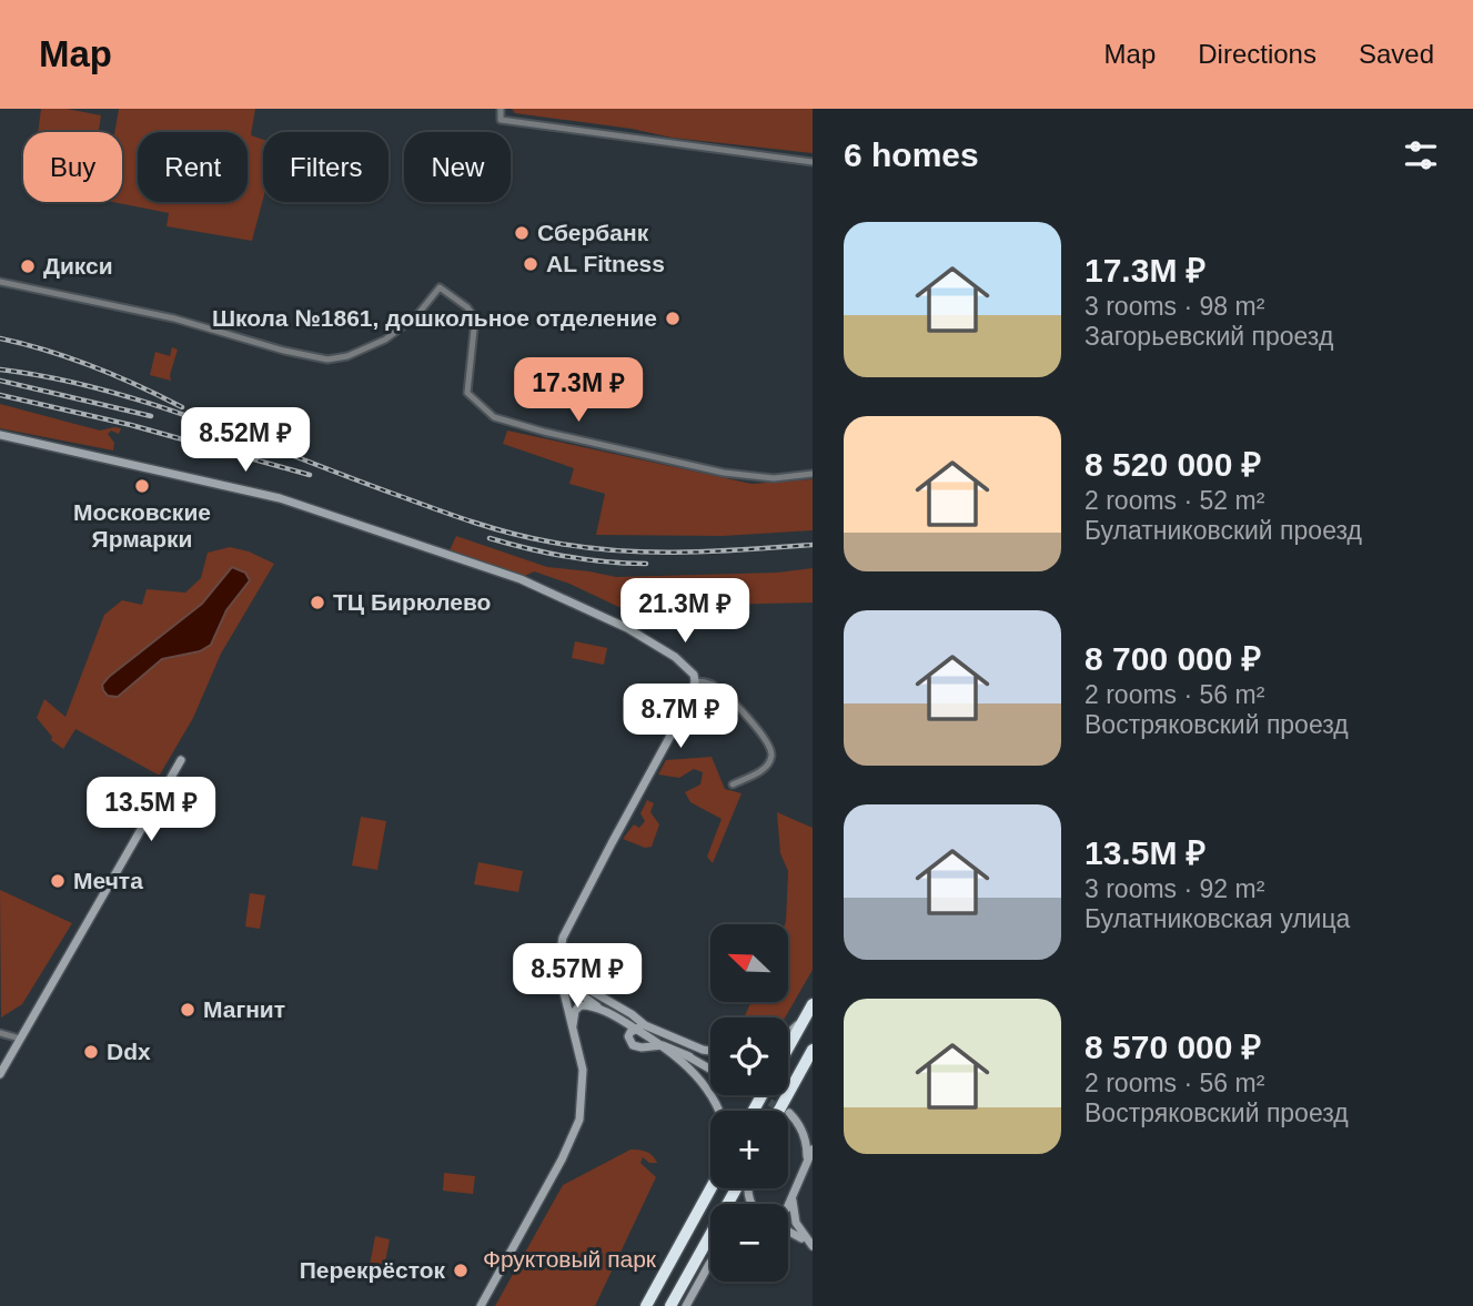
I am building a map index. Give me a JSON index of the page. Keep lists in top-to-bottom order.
{
  "parks": ["Фруктовый парк"],
  "places": [
    "Сбербанк",
    "AL Fitness",
    "Дикси",
    "Школа №1861, дошкольное отделение",
    "Московские Ярмарки",
    "ТЦ Бирюлево",
    "Мечта",
    "Магнит",
    "Ddx",
    "Перекрёсток"
  ],
  "north": "top left",
  "page": {
    "header": "Map",
    "nav": ["Map", "Directions", "Saved"],
    "heading": "6 homes",
    "chip": [
      "Buy",
      "Rent",
      "Filters",
      "New"
    ],
    "list": [
      {
        "name": "17.3M ₽",
        "note": "3 rooms · 98 m² · Загорьевский проезд"
      },
      {
        "name": "8 520 000 ₽",
        "note": "2 rooms · 52 m² · Булатниковский проезд"
      },
      {
        "name": "8 700 000 ₽",
        "note": "2 rooms · 56 m² · Востряковский проезд"
      },
      {
        "name": "13.5M ₽",
        "note": "3 rooms · 92 m² · Булатниковская улица"
      },
      {
        "name": "8 570 000 ₽",
        "note": "2 rooms · 56 m² · Востряковский проезд"
      }
    ],
    "price": [
      "17.3M ₽",
      "8.52M ₽",
      "21.3M ₽",
      "8.7M ₽",
      "13.5M ₽",
      "8.57M ₽"
    ],
    "map_buttons": ["+", "−"]
  }
}
